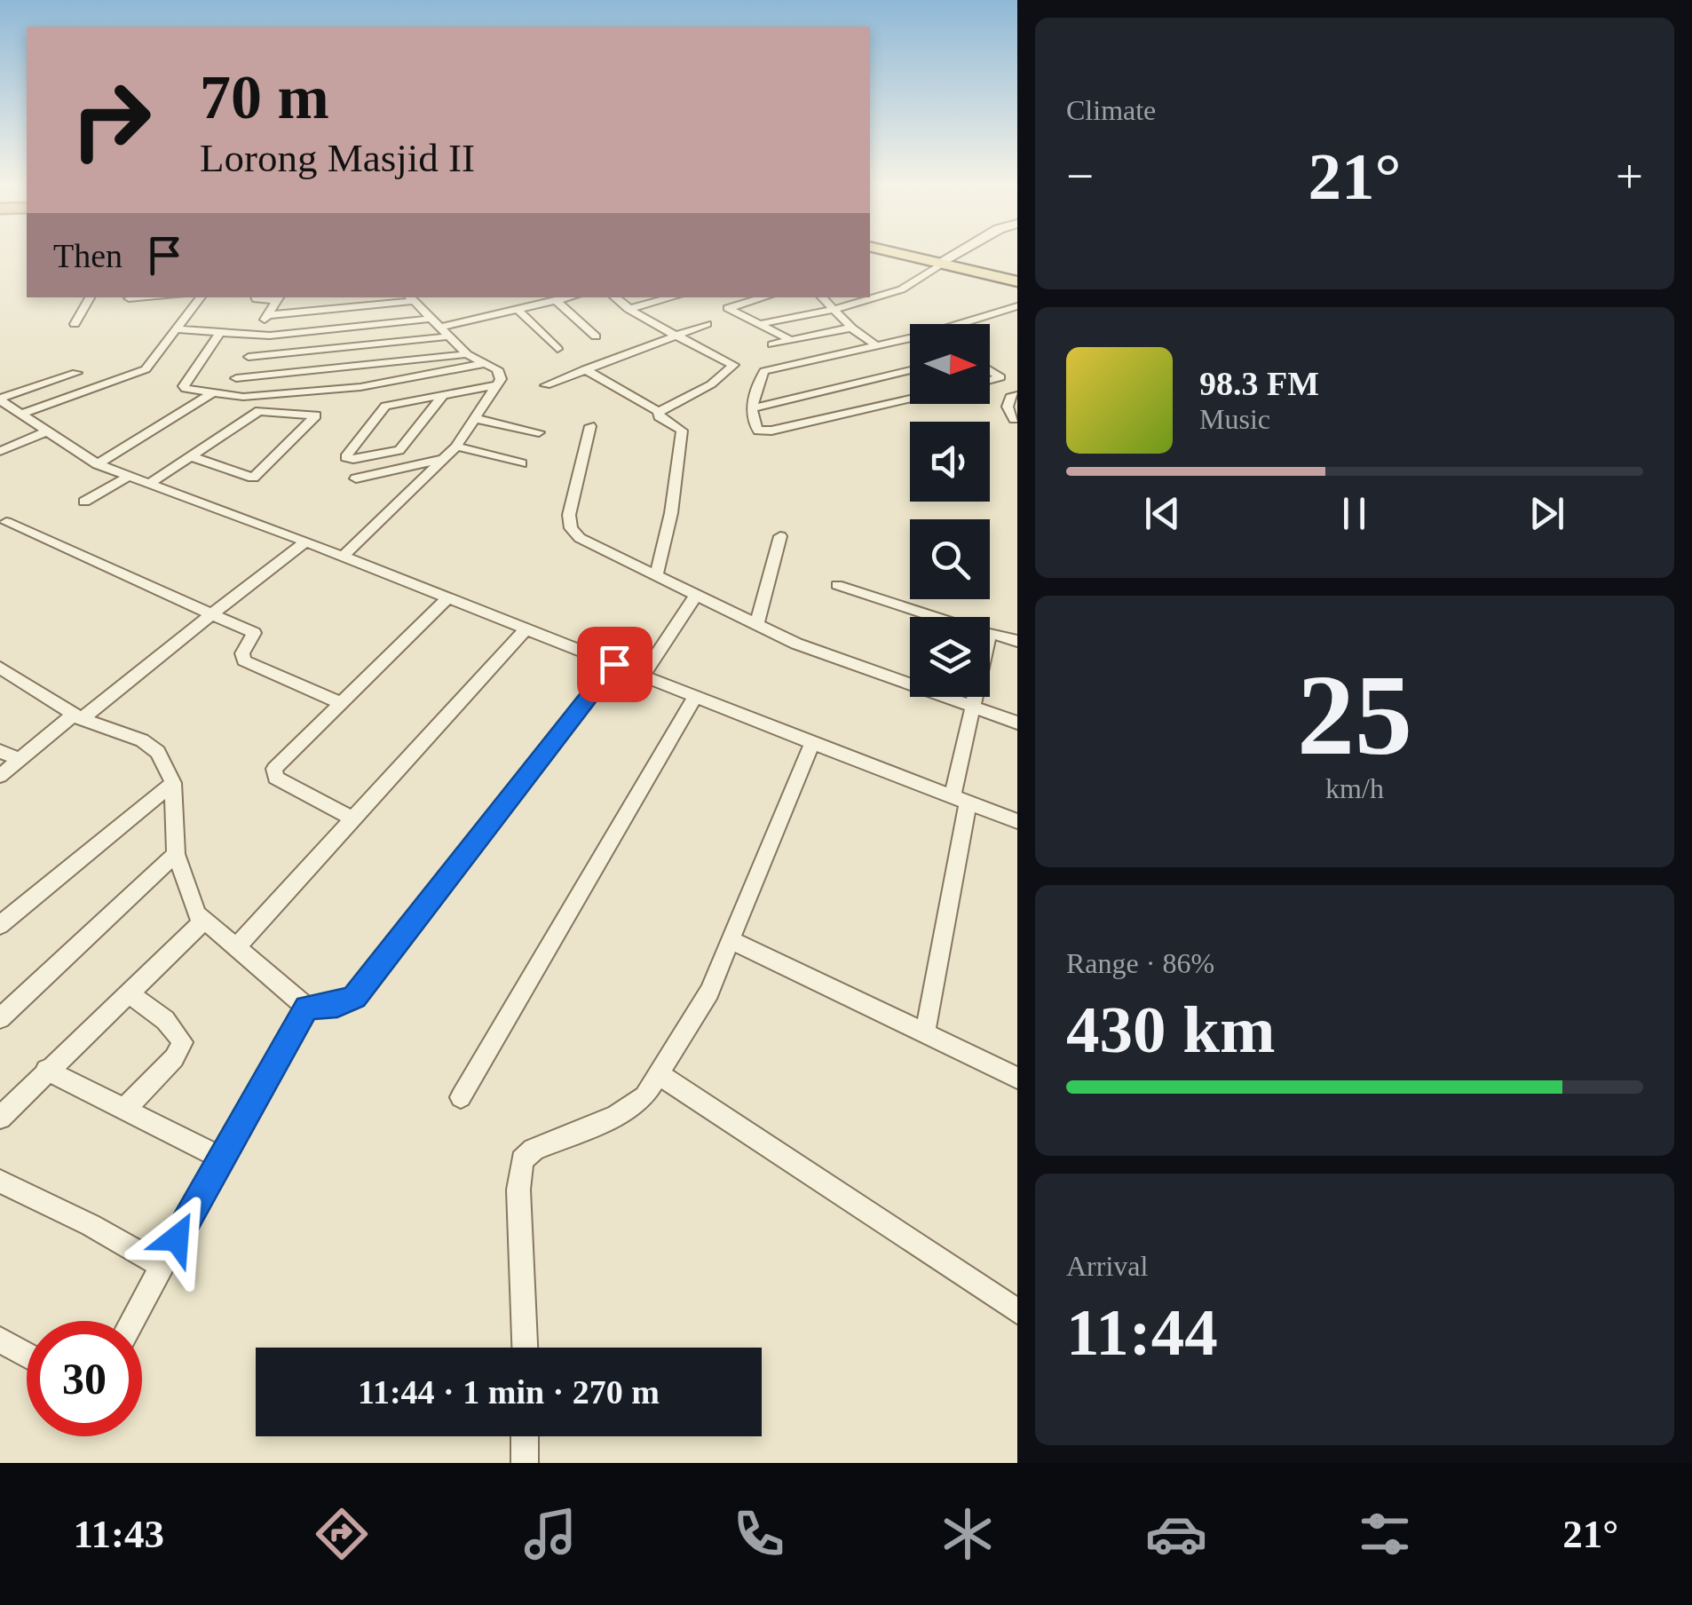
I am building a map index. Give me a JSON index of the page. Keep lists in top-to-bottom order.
{
  "north": "right",
  "page": {
    "tile": [
      "Climate",
      ["25", "km/h"],
      ["Range · 86%", "430 km"],
      ["Arrival", "11:44"]
    ],
    "turn": ["70 m", "Lorong Masjid II"],
    "heat": ["−", "21°", "+"],
    "then": "Then",
    "song": ["98.3 FM", "Music"],
    "limit": "30",
    "trip": "11:44 · 1 min · 270 m",
    "tabs": ["11:43", "21°"]
  }
}
